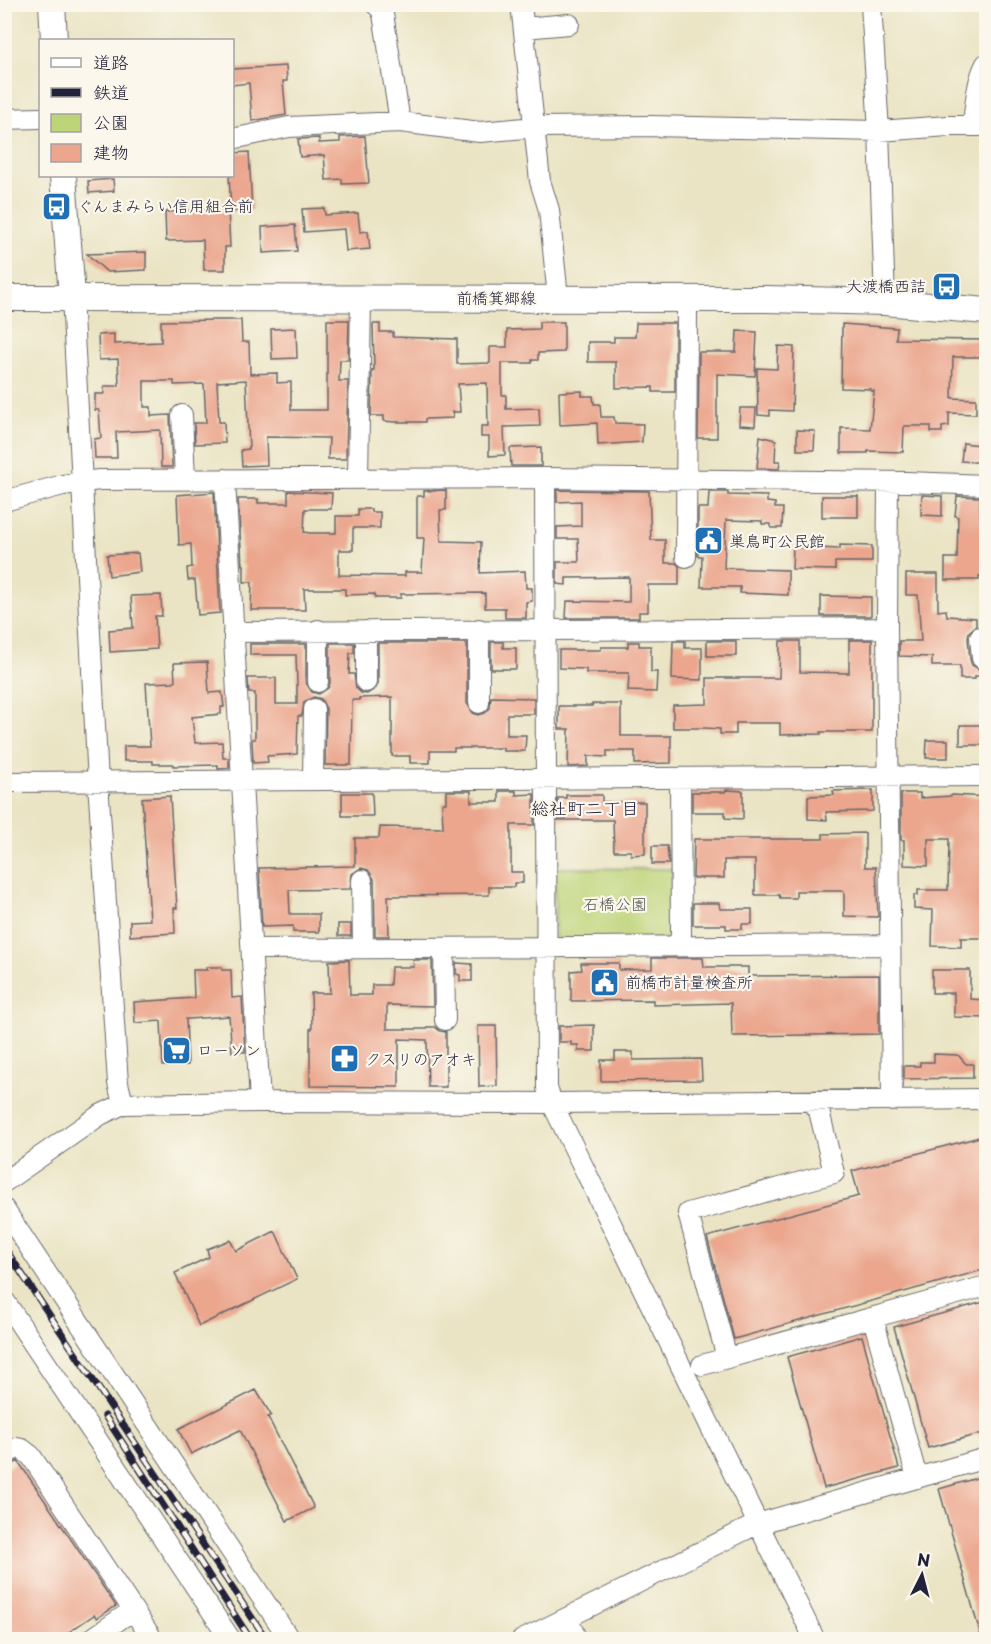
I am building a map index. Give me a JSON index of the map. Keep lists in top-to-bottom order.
{
  "streets": {
    "main road": ["前橋箕郷線"]
  },
  "districts": ["総社町二丁目"],
  "parks": ["石橋公園"],
  "places": {
    "bus stop": ["ぐんまみらい信用組合前", "大渡橋西詰"],
    "public building": ["巣鳥町公民館", "前橋市計量検査所"],
    "supermarket": ["ローソン"],
    "pharmacy": ["クスリのアオキ"]
  },
  "legend": [
    "道路",
    "鉄道",
    "公園",
    "建物"
  ],
  "north": "top"
}
